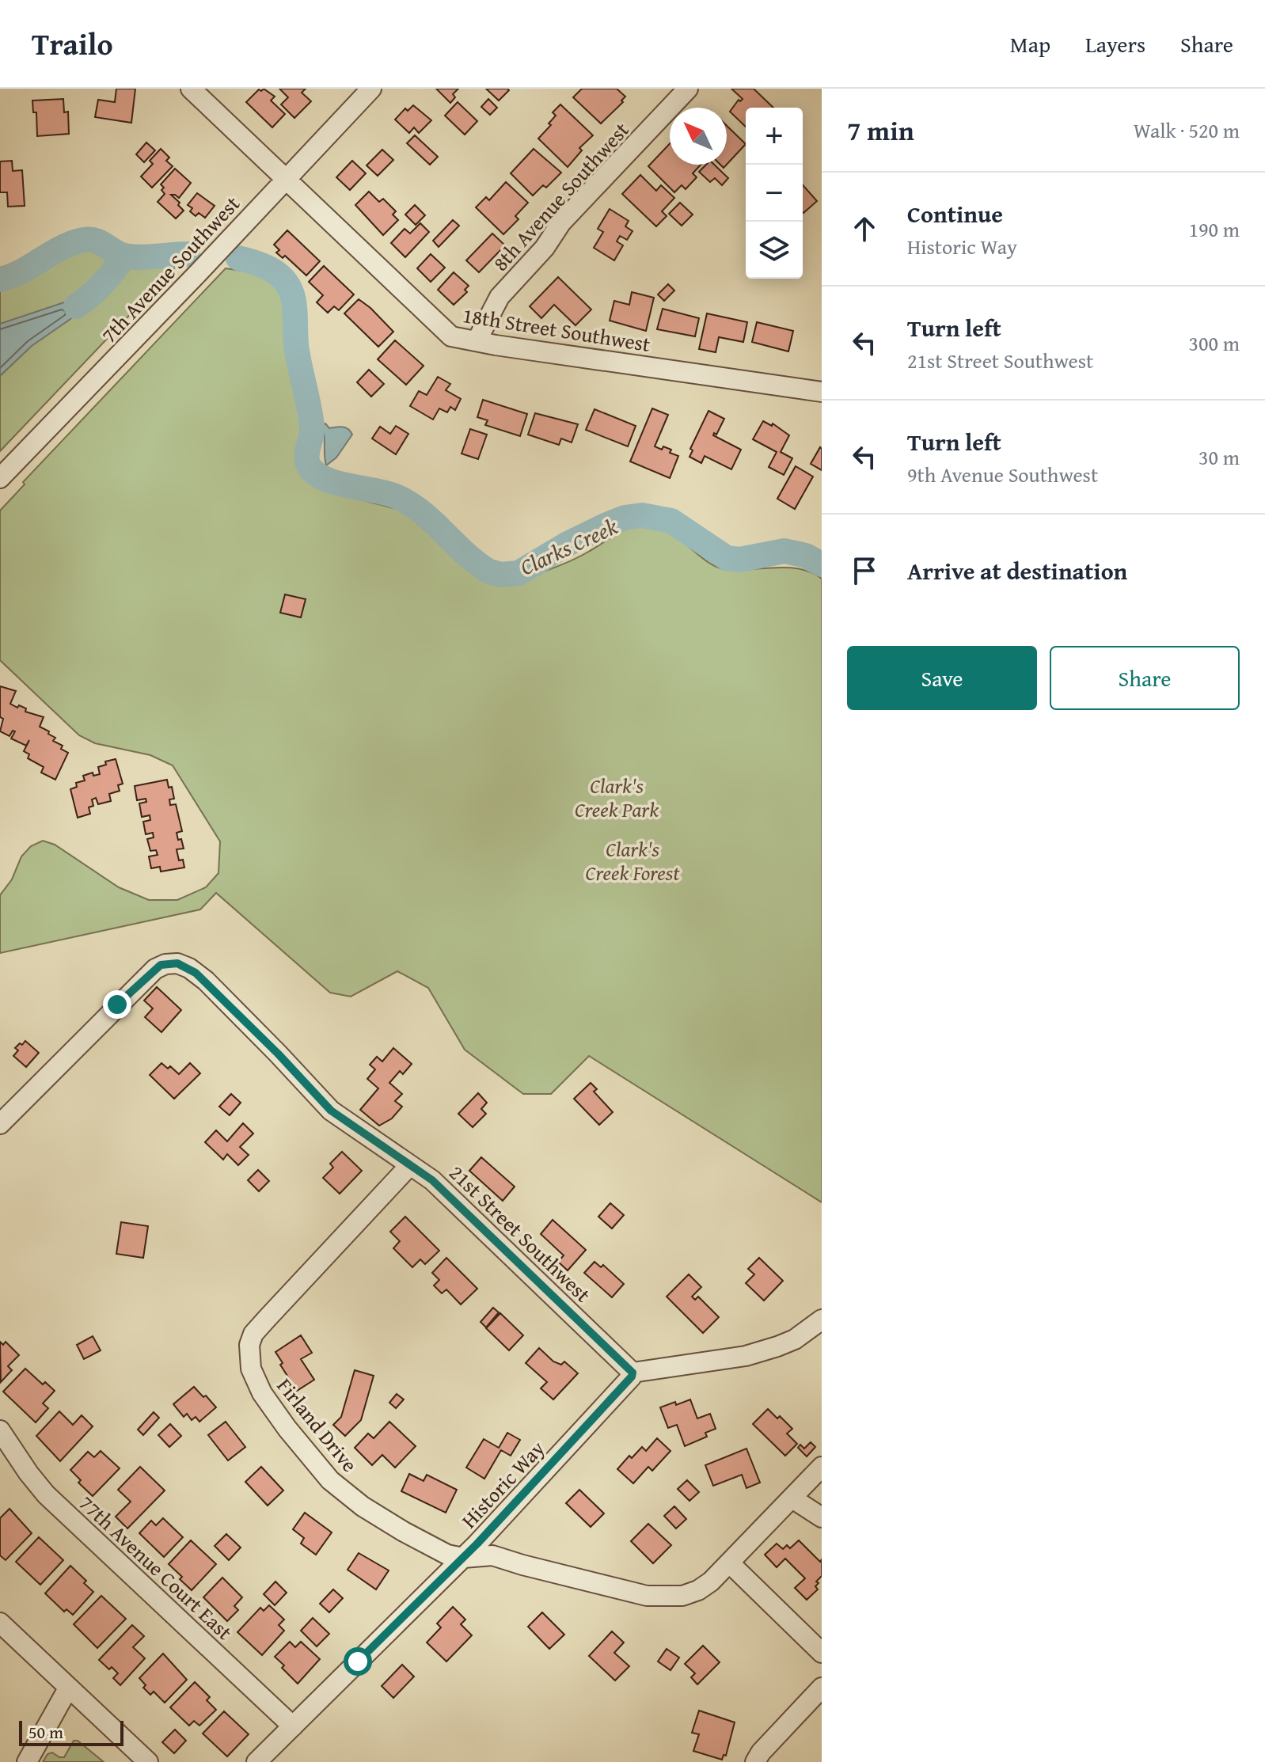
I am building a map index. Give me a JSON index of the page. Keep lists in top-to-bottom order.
{
  "streets": {
    "street": [
      "8th Avenue Southwest",
      "7th Avenue Southwest",
      "18th Street Southwest",
      "21st Street Southwest",
      "Firland Drive",
      "Historic Way",
      "77th Avenue Court East"
    ]
  },
  "crossings": [
    ["8th Avenue Southwest", "18th Street Southwest"],
    ["7th Avenue Southwest", "18th Street Southwest"],
    ["21st Street Southwest", "Firland Drive"],
    ["21st Street Southwest", "Historic Way"],
    ["Firland Drive", "Historic Way"],
    ["Historic Way", "77th Avenue Court East"]
  ],
  "water": ["Clarks Creek"],
  "parks": ["Clark's Creek Park", "Clark's Creek Forest"],
  "scale_bar": "50 m",
  "north": "top left",
  "page": {
    "header": "Trailo",
    "nav": ["Map", "Layers", "Share"],
    "heading": ["7 min", "Walk · 520 m"],
    "map_buttons": ["+", "−"],
    "list": [
      ["Continue", "Historic Way", "190 m"],
      ["Turn left", "21st Street Southwest", "300 m"],
      ["Turn left", "9th Avenue Southwest", "30 m"],
      "Arrive at destination"
    ],
    "buttons": ["Save", "Share"],
    "scale": "50 m"
  }
}
